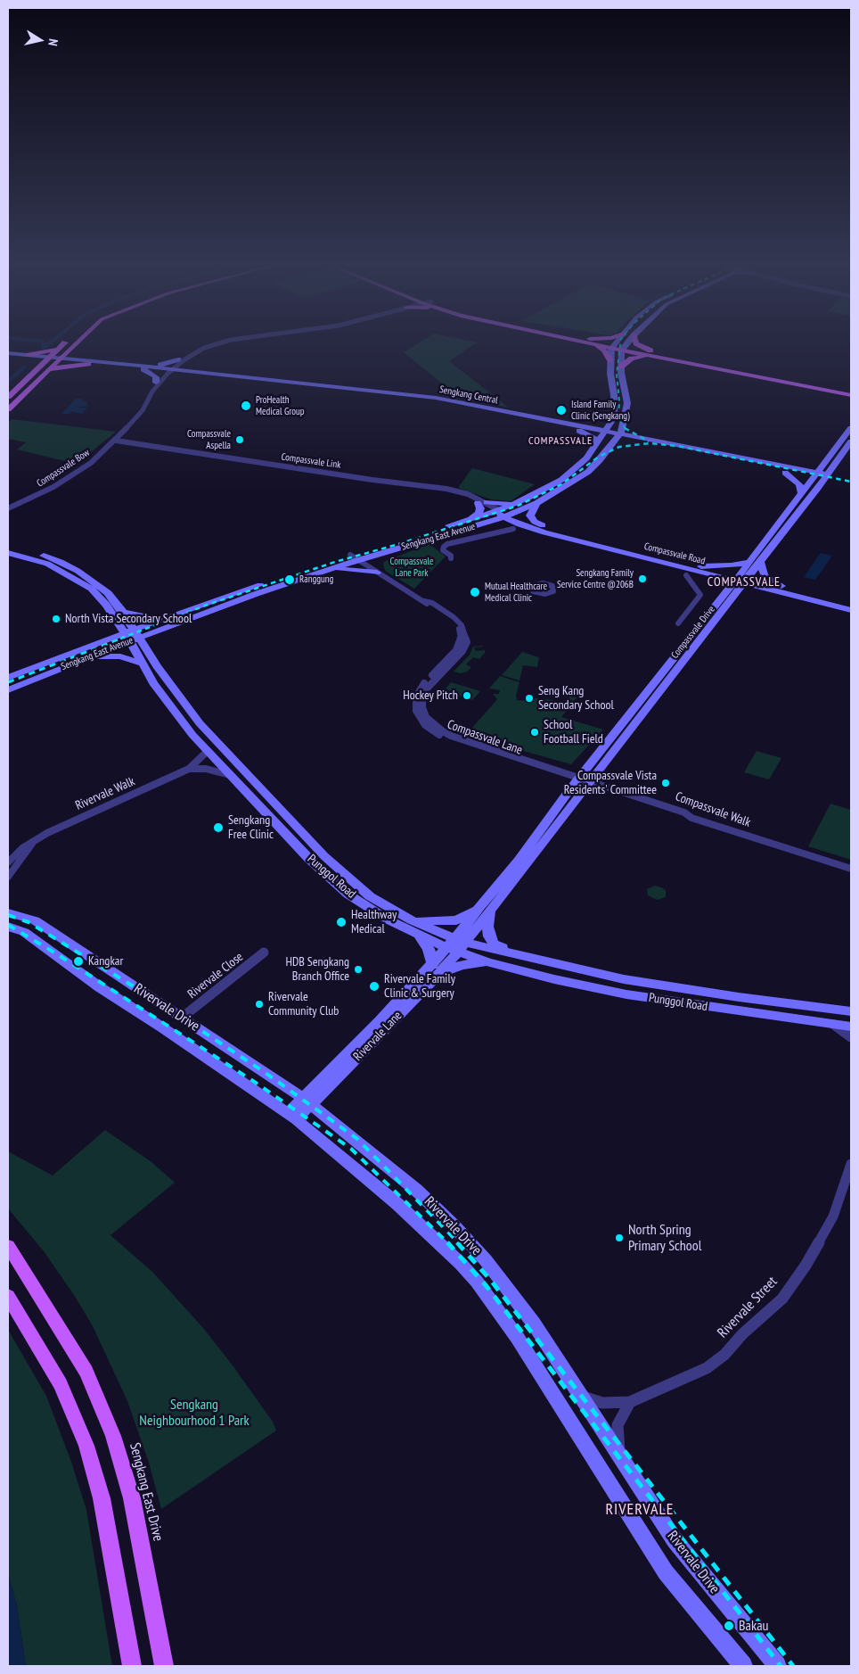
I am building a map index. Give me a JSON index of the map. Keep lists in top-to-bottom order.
{
  "streets": {
    "main road": [
      "Sengkang Central",
      "Sengkang East Avenue",
      "Compassvale Road",
      "Compassvale Drive",
      "Punggol Road",
      "Rivervale Drive",
      "Rivervale Lane",
      "Sengkang East Drive"
    ],
    "street": [
      "Compassvale Link",
      "Compassvale Bow",
      "Compassvale Lane",
      "Rivervale Walk",
      "Compassvale Walk",
      "Rivervale Close",
      "Rivervale Street"
    ]
  },
  "crossings": [
    ["Sengkang Central", "Compassvale Bow"],
    ["Sengkang Central", "Sengkang East Avenue"],
    ["Sengkang Central", "Compassvale Drive"],
    ["Compassvale Link", "Compassvale Bow"],
    ["Compassvale Link", "Sengkang East Avenue"],
    ["Compassvale Link", "Compassvale Road"],
    ["Sengkang East Avenue", "Compassvale Road"],
    ["Sengkang East Avenue", "Compassvale Lane"],
    ["Sengkang East Avenue", "Punggol Road"],
    ["Compassvale Road", "Compassvale Drive"],
    ["Compassvale Drive", "Compassvale Walk"],
    ["Compassvale Drive", "Punggol Road"],
    ["Compassvale Drive", "Rivervale Lane"],
    ["Compassvale Lane", "Compassvale Walk"],
    ["Rivervale Walk", "Punggol Road"],
    ["Punggol Road", "Rivervale Lane"],
    ["Rivervale Close", "Rivervale Drive"],
    ["Rivervale Drive", "Rivervale Lane"],
    ["Rivervale Drive", "Rivervale Street"]
  ],
  "districts": ["COMPASSVALE", "COMPASSVALE", "RIVERVALE"],
  "parks": ["Compassvale Lane Park", "Sengkang Neighbourhood 1 Park"],
  "places": [
    "ProHealth Medical Group",
    "Island Family Clinic (Sengkang)",
    "Compassvale Aspella",
    "Sengkang Family Service Centre @206B",
    "Ranggung",
    "Mutual Healthcare Medical Clinic",
    "North Vista Secondary School",
    "Hockey Pitch",
    "Seng Kang Secondary School",
    "School Football Field",
    "Compassvale Vista Residents' Committee",
    "Sengkang Free Clinic",
    "Healthway Medical",
    "Kangkar",
    "HDB Sengkang Branch Office",
    "Rivervale Family Clinic & Surgery",
    "Rivervale Community Club",
    "North Spring Primary School",
    "Bakau"
  ],
  "north": "right"
}
